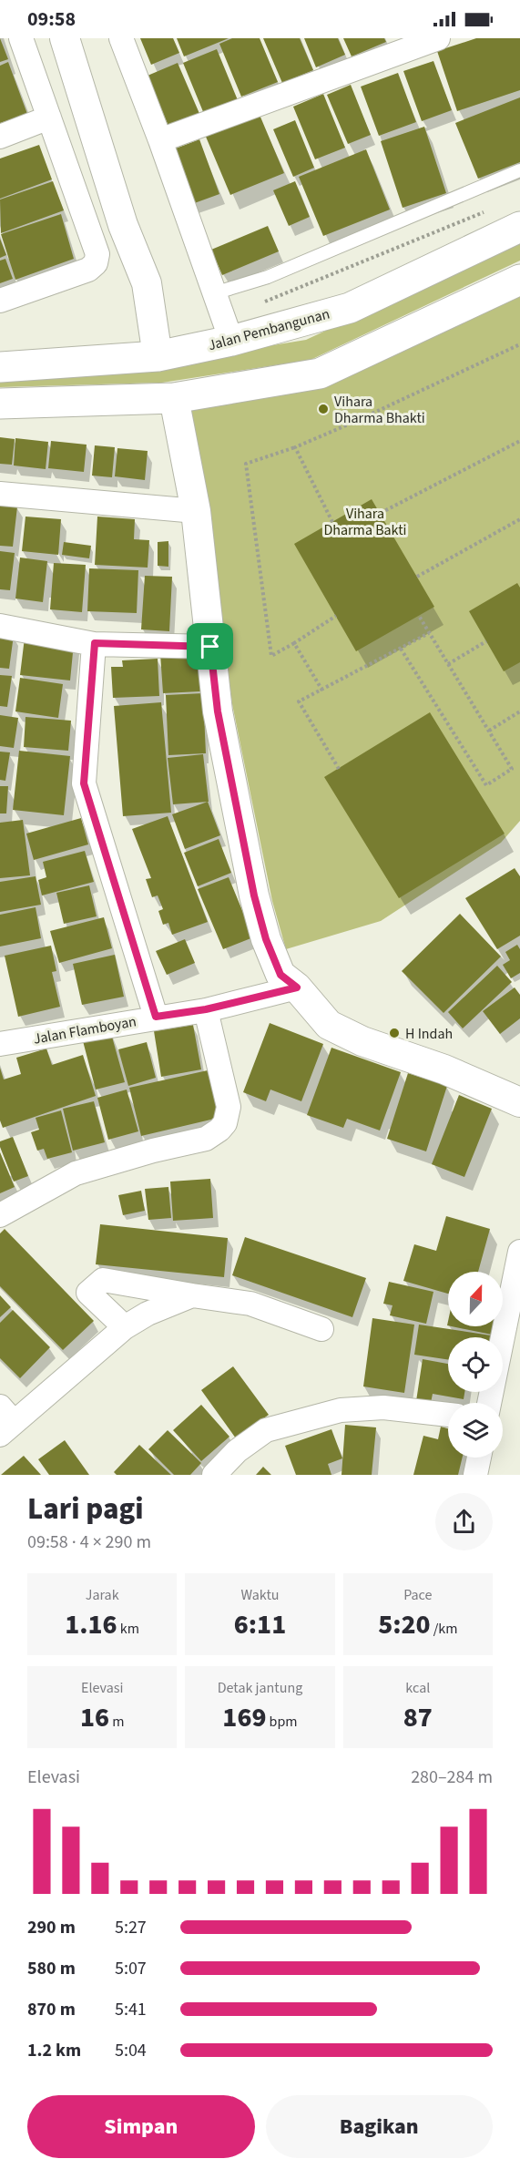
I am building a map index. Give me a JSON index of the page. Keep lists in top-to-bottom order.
{
  "streets": {
    "main road": ["Jalan Pembangunan"],
    "street": ["Jalan Flamboyan"]
  },
  "parks": ["Vihara Dharma Bakti"],
  "places": ["Vihara Dharma Bhakti", "H Indah"],
  "north": "top",
  "page": {
    "status": "09:58",
    "heading": ["Lari pagi", "09:58 · 4 × 290 m"],
    "stats": [
      ["Jarak", "1.16 km"],
      ["Waktu", "6:11"],
      ["Pace", "5:20 /km"],
      ["Elevasi", "16 m"],
      ["Detak jantung", "169 bpm"],
      ["kcal", "87"]
    ],
    "chart": ["Elevasi", "280–284 m"],
    "list": [
      {
        "name": "290 m",
        "note": "5:27"
      },
      {
        "name": "580 m",
        "note": "5:07"
      },
      {
        "name": "870 m",
        "note": "5:41"
      },
      {
        "name": "1.2 km",
        "note": "5:04"
      }
    ],
    "buttons": ["Simpan", "Bagikan"]
  }
}
